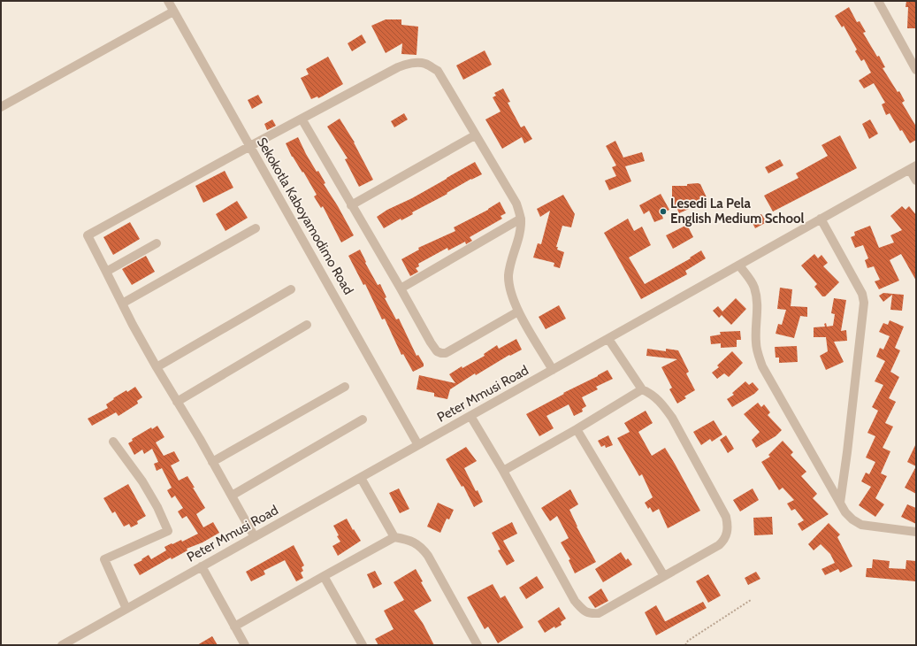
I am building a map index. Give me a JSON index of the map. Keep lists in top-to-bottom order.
{
  "streets": {
    "street": ["Sekokotla Kaboyamodimo Road", "Peter Mmusi Road"]
  },
  "crossings": [
    ["Sekokotla Kaboyamodimo Road", "Peter Mmusi Road"]
  ],
  "places": ["Lesedi La Pela English Medium School"]
}
